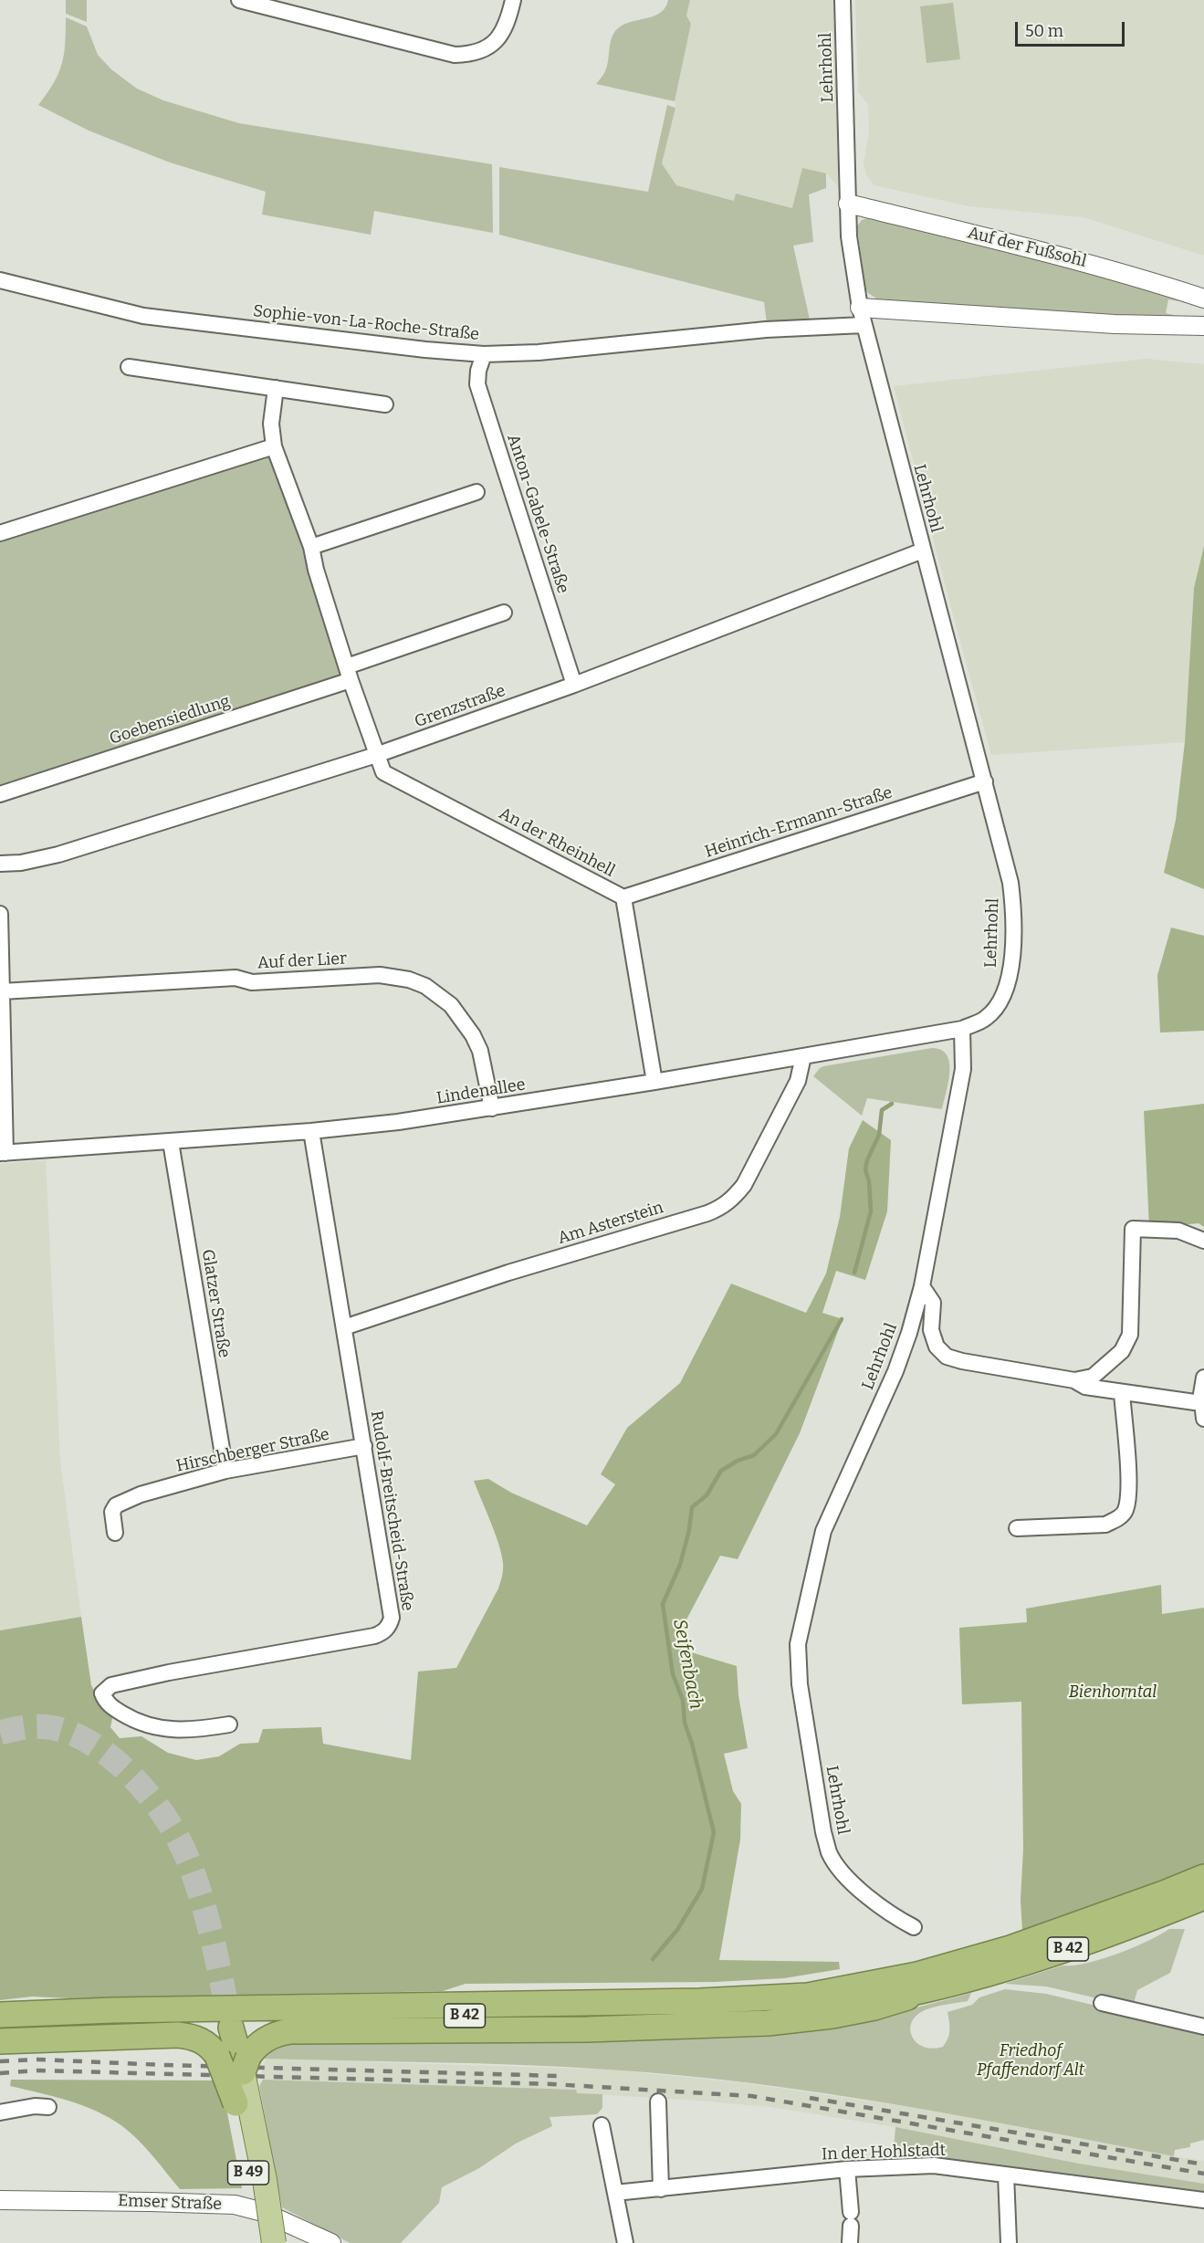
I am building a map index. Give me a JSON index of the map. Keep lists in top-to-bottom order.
{
  "streets": {
    "highway": ["B 42", "B 49"],
    "street": [
      "Lehrhohl",
      "Auf der Fußsohl",
      "Sophie-von-La-Roche-Straße",
      "Anton-Gabele-Straße",
      "Grenzstraße",
      "Goebensiedlung",
      "Heinrich-Ermann-Straße",
      "An der Rheinhell",
      "Auf der Lier",
      "Lindenallee",
      "Am Asterstein",
      "Glatzer Straße",
      "Hirschberger Straße",
      "Rudolf-Breitscheid-Straße",
      "In der Hohlstadt",
      "Emser Straße"
    ]
  },
  "crossings": [
    ["Lehrhohl", "Auf der Fußsohl"],
    ["Lehrhohl", "Sophie-von-La-Roche-Straße"],
    ["Lehrhohl", "Grenzstraße"],
    ["Lehrhohl", "Heinrich-Ermann-Straße"],
    ["Lehrhohl", "Lindenallee"],
    ["Sophie-von-La-Roche-Straße", "Anton-Gabele-Straße"],
    ["Anton-Gabele-Straße", "Grenzstraße"],
    ["Grenzstraße", "An der Rheinhell"],
    ["Heinrich-Ermann-Straße", "An der Rheinhell"],
    ["An der Rheinhell", "Lindenallee"],
    ["Auf der Lier", "Lindenallee"],
    ["Lindenallee", "Am Asterstein"],
    ["Lindenallee", "Glatzer Straße"],
    ["Lindenallee", "Rudolf-Breitscheid-Straße"],
    ["Am Asterstein", "Rudolf-Breitscheid-Straße"],
    ["Glatzer Straße", "Hirschberger Straße"],
    ["Hirschberger Straße", "Rudolf-Breitscheid-Straße"]
  ],
  "water": ["Seifenbach"],
  "parks": ["Bienhorntal", "Friedhof Pfaffendorf Alt"],
  "scale_bar": "50 m"
}
